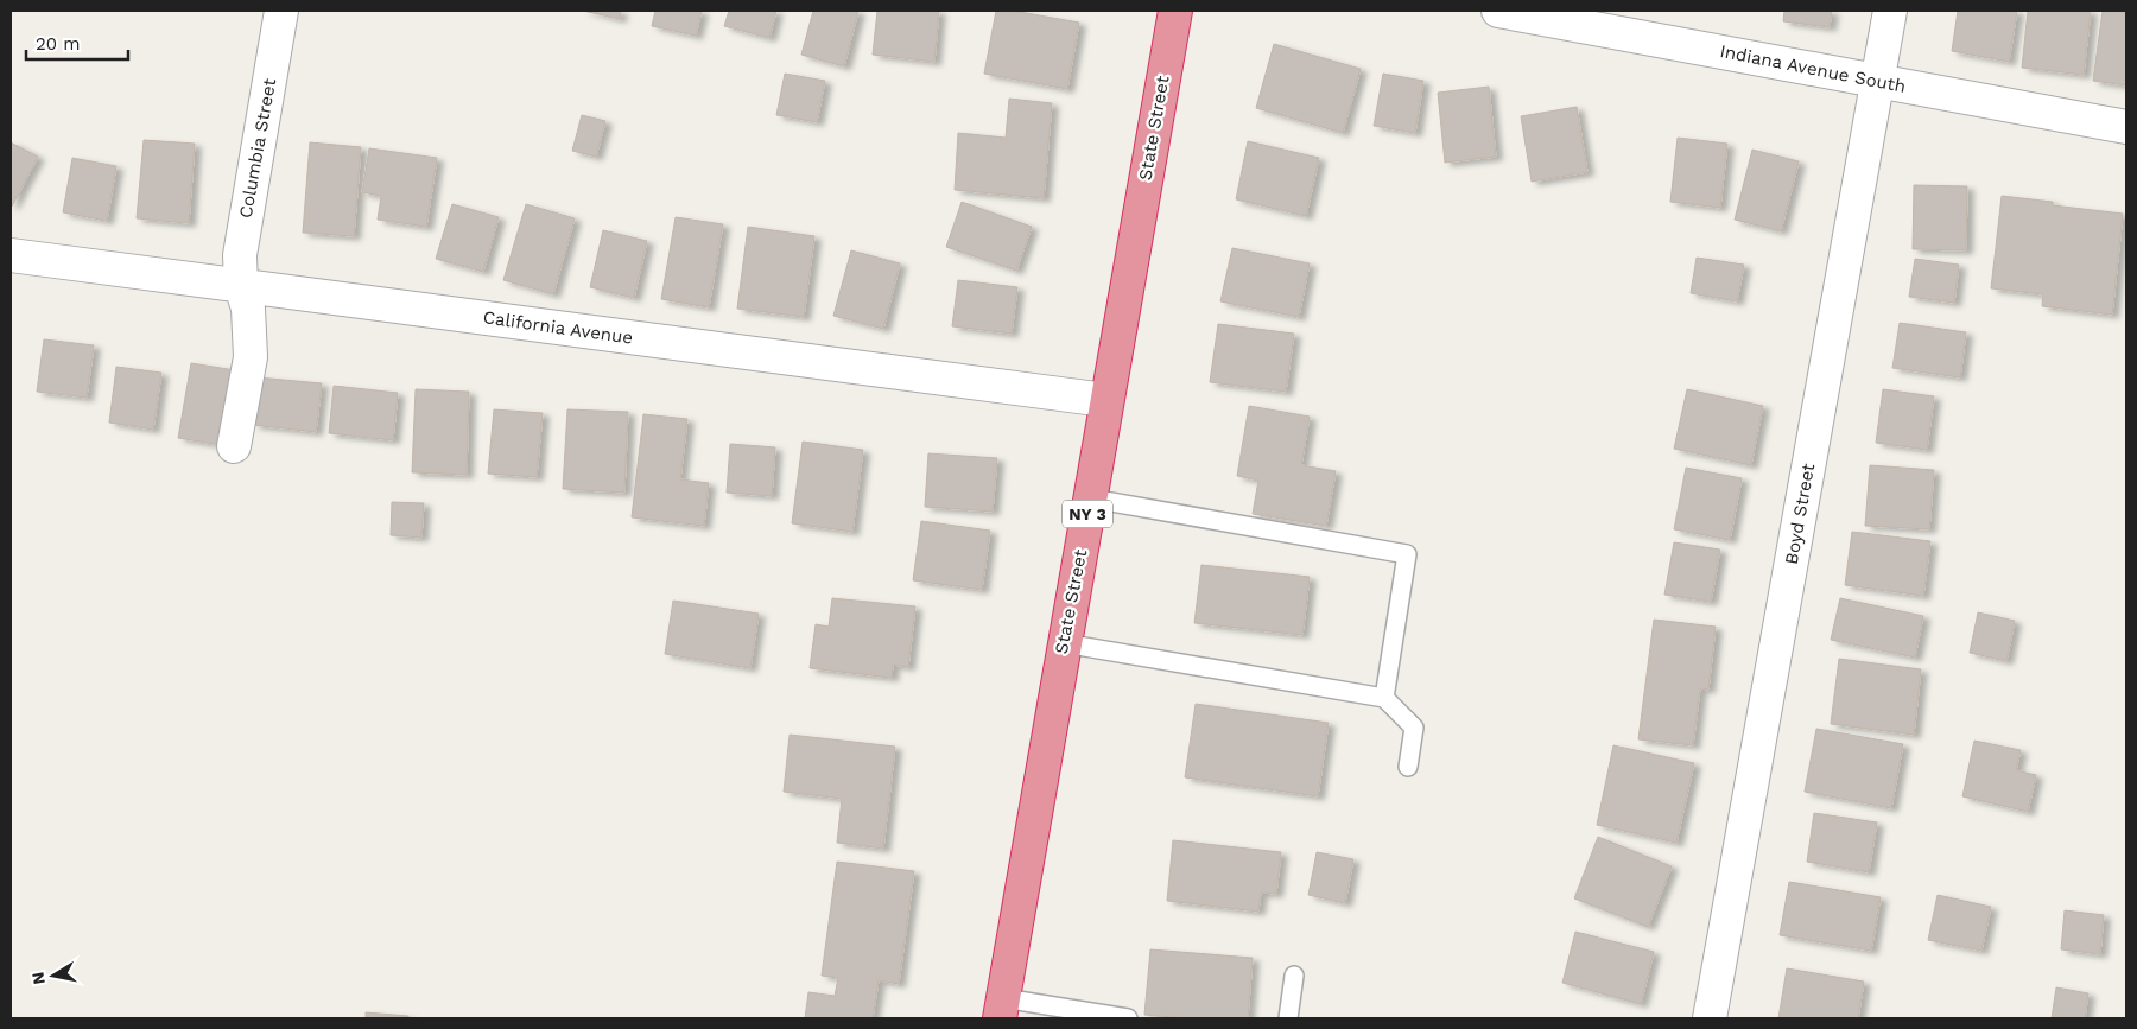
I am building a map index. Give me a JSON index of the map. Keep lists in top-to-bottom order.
{
  "streets": {
    "highway": ["State Street", "NY 3"],
    "street": [
      "Indiana Avenue South",
      "Columbia Street",
      "California Avenue",
      "Boyd Street"
    ]
  },
  "crossings": [
    ["Indiana Avenue South", "Boyd Street"],
    ["State Street", "California Avenue"],
    ["Columbia Street", "California Avenue"]
  ],
  "scale_bar": "20 m",
  "north": "left"
}
